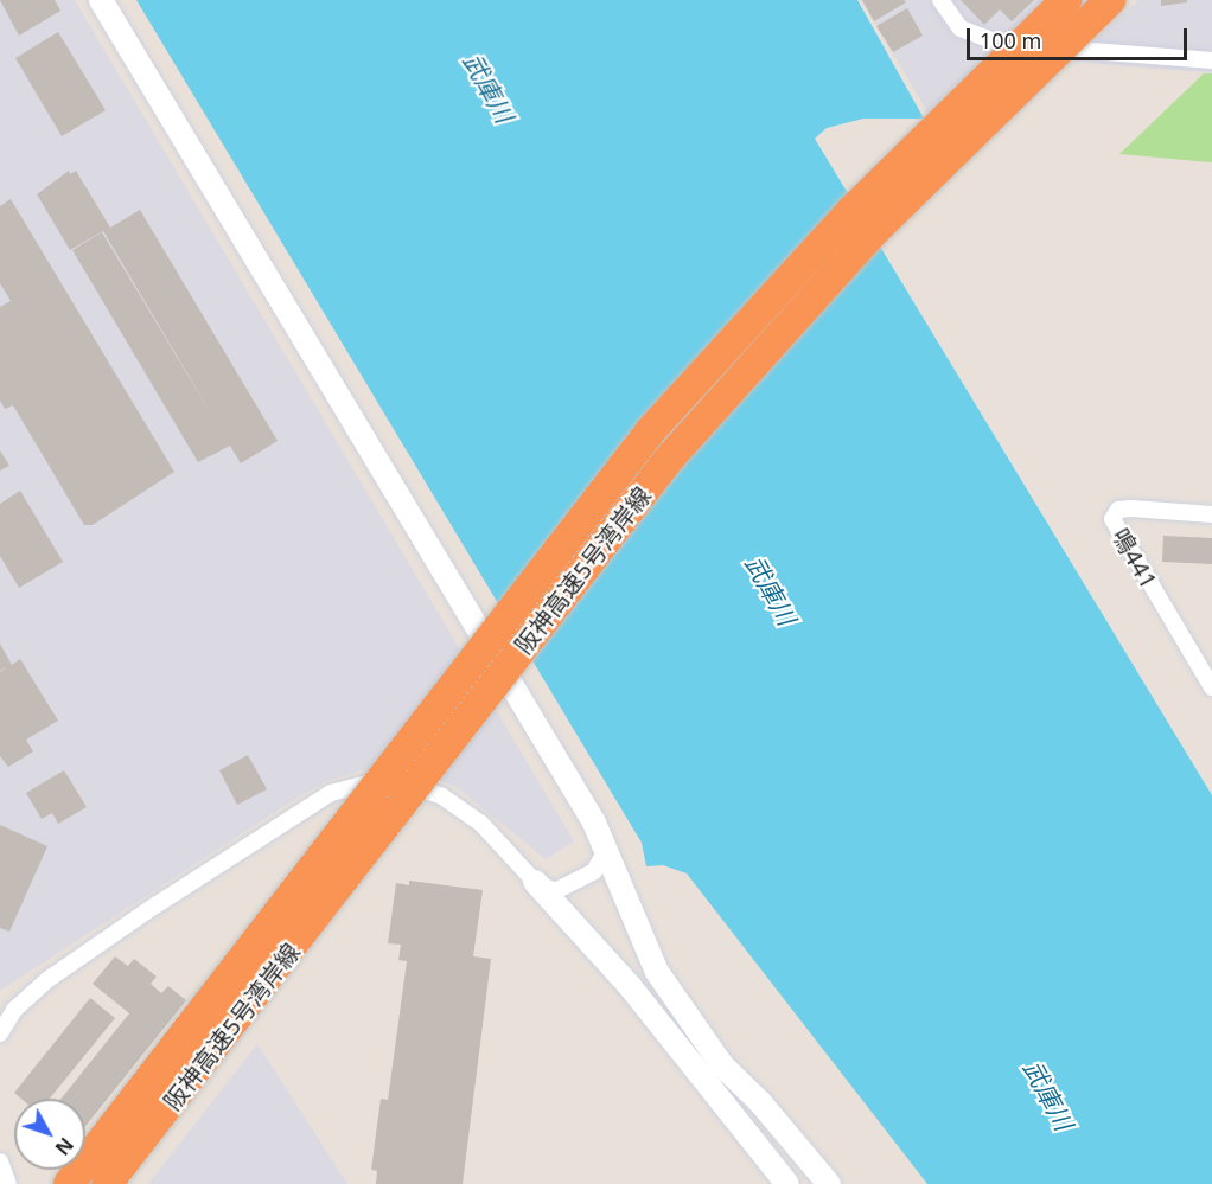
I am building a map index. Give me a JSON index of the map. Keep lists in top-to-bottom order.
{
  "streets": {
    "highway": ["阪神高速5号湾岸線"],
    "street": ["鳴441"]
  },
  "water": ["武庫川"],
  "scale_bar": "100 m",
  "north": "bottom right"
}
